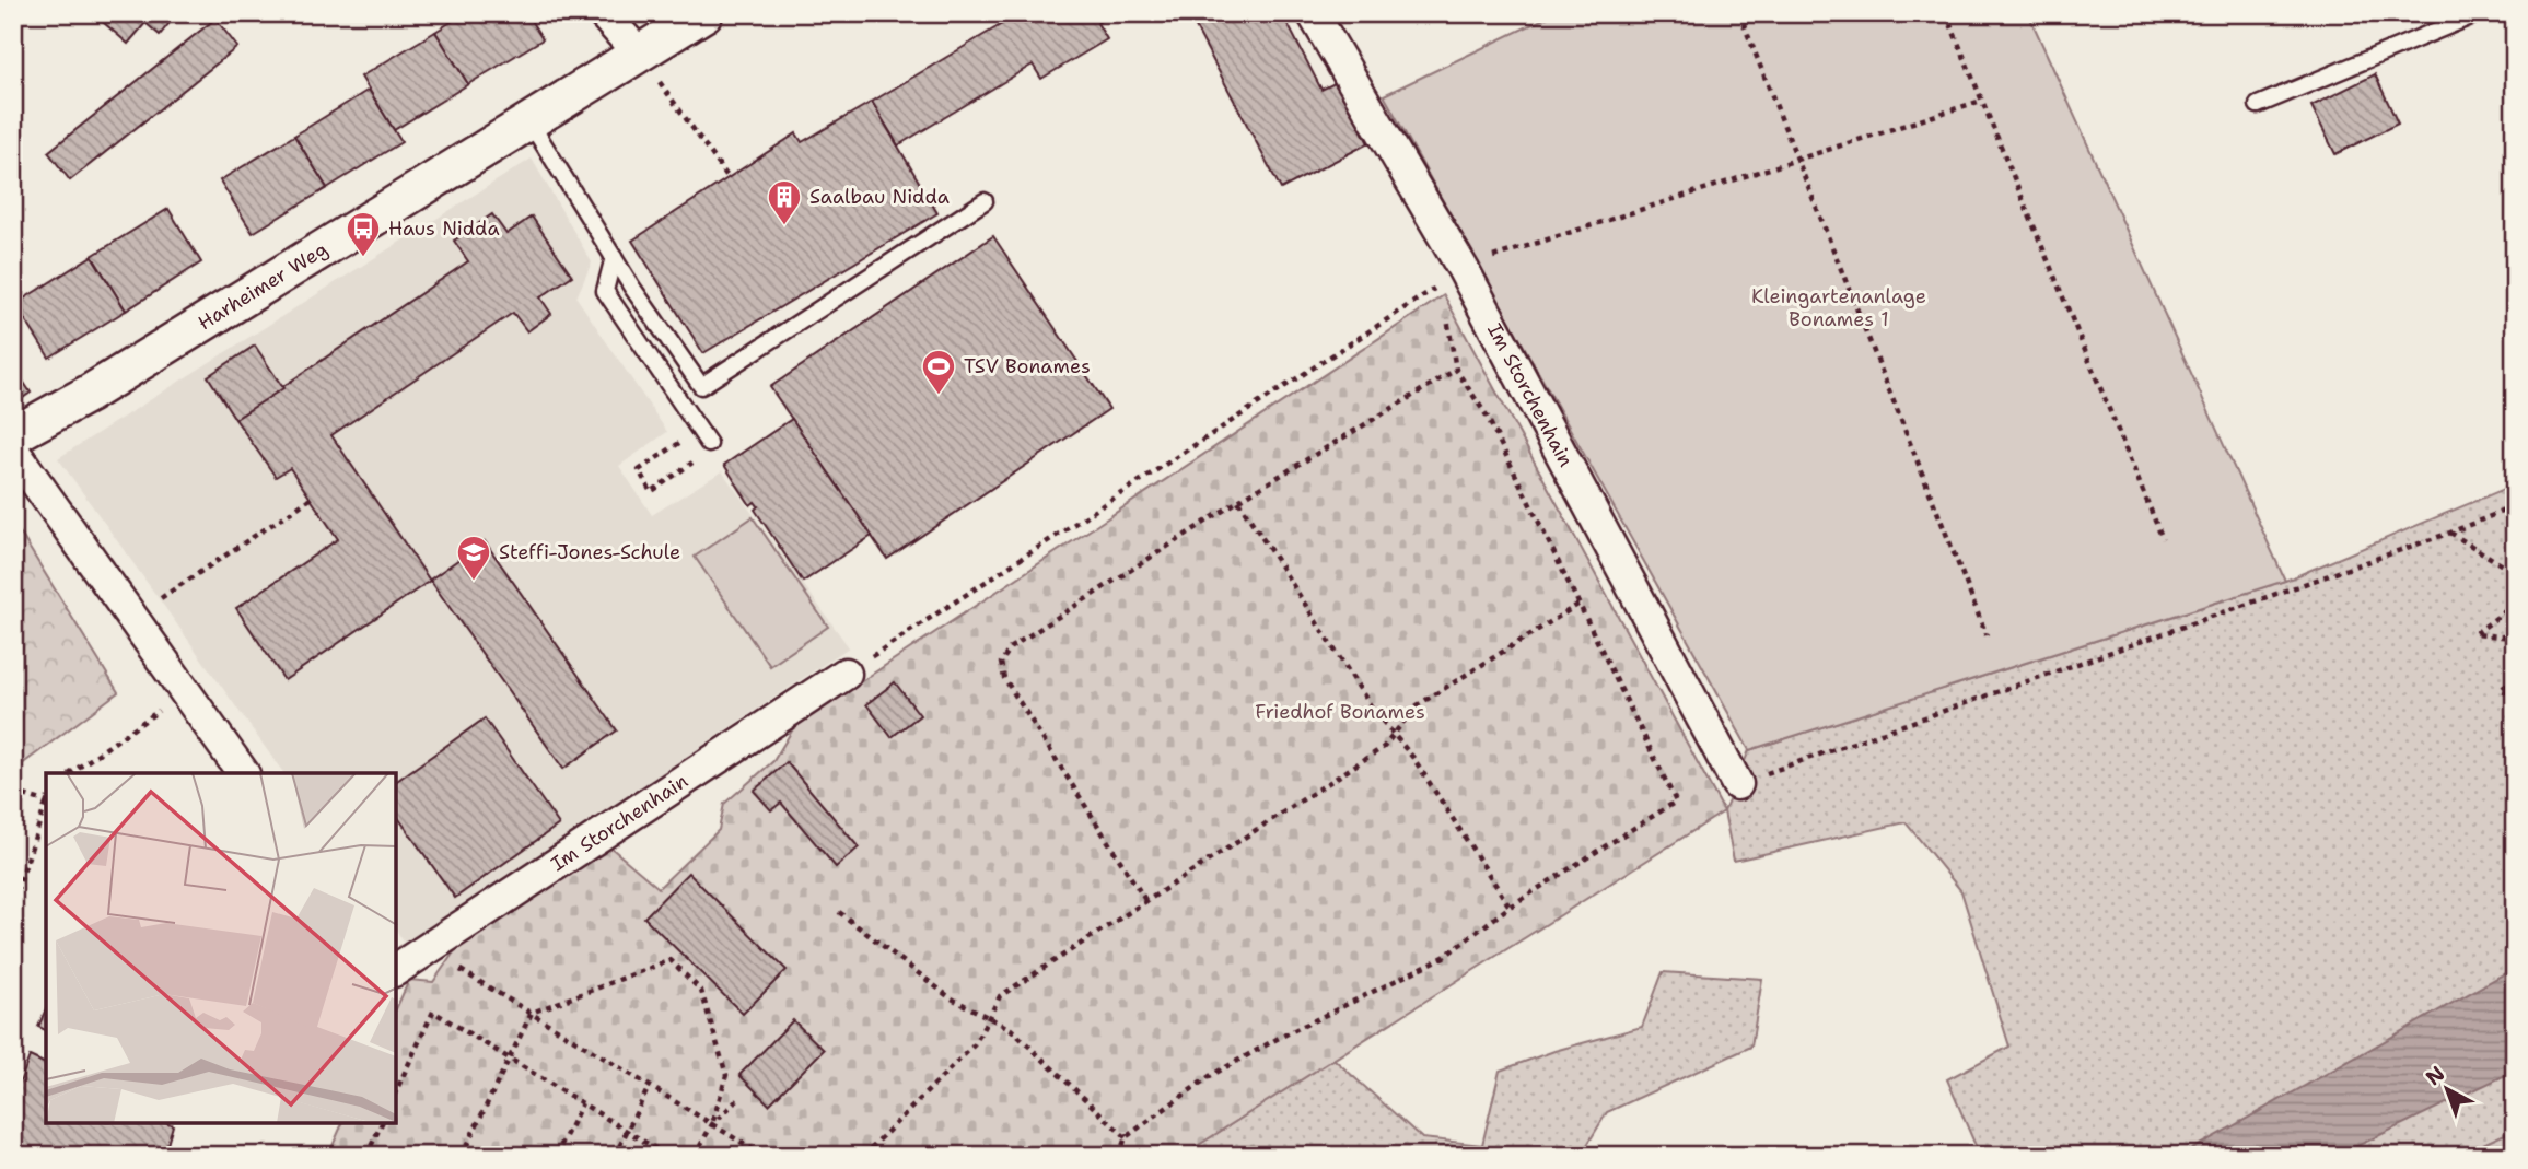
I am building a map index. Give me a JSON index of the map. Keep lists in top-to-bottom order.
{
  "streets": {
    "street": ["Harheimer Weg", "Im Storchenhain"]
  },
  "parks": ["Kleingartenanlage Bonames 1", "Friedhof Bonames"],
  "places": {
    "building": ["Saalbau Nidda"],
    "bus stop": ["Haus Nidda"],
    "sports": ["TSV Bonames"],
    "school or university": ["Steffi-Jones-Schule"]
  },
  "north": "top left"
}
